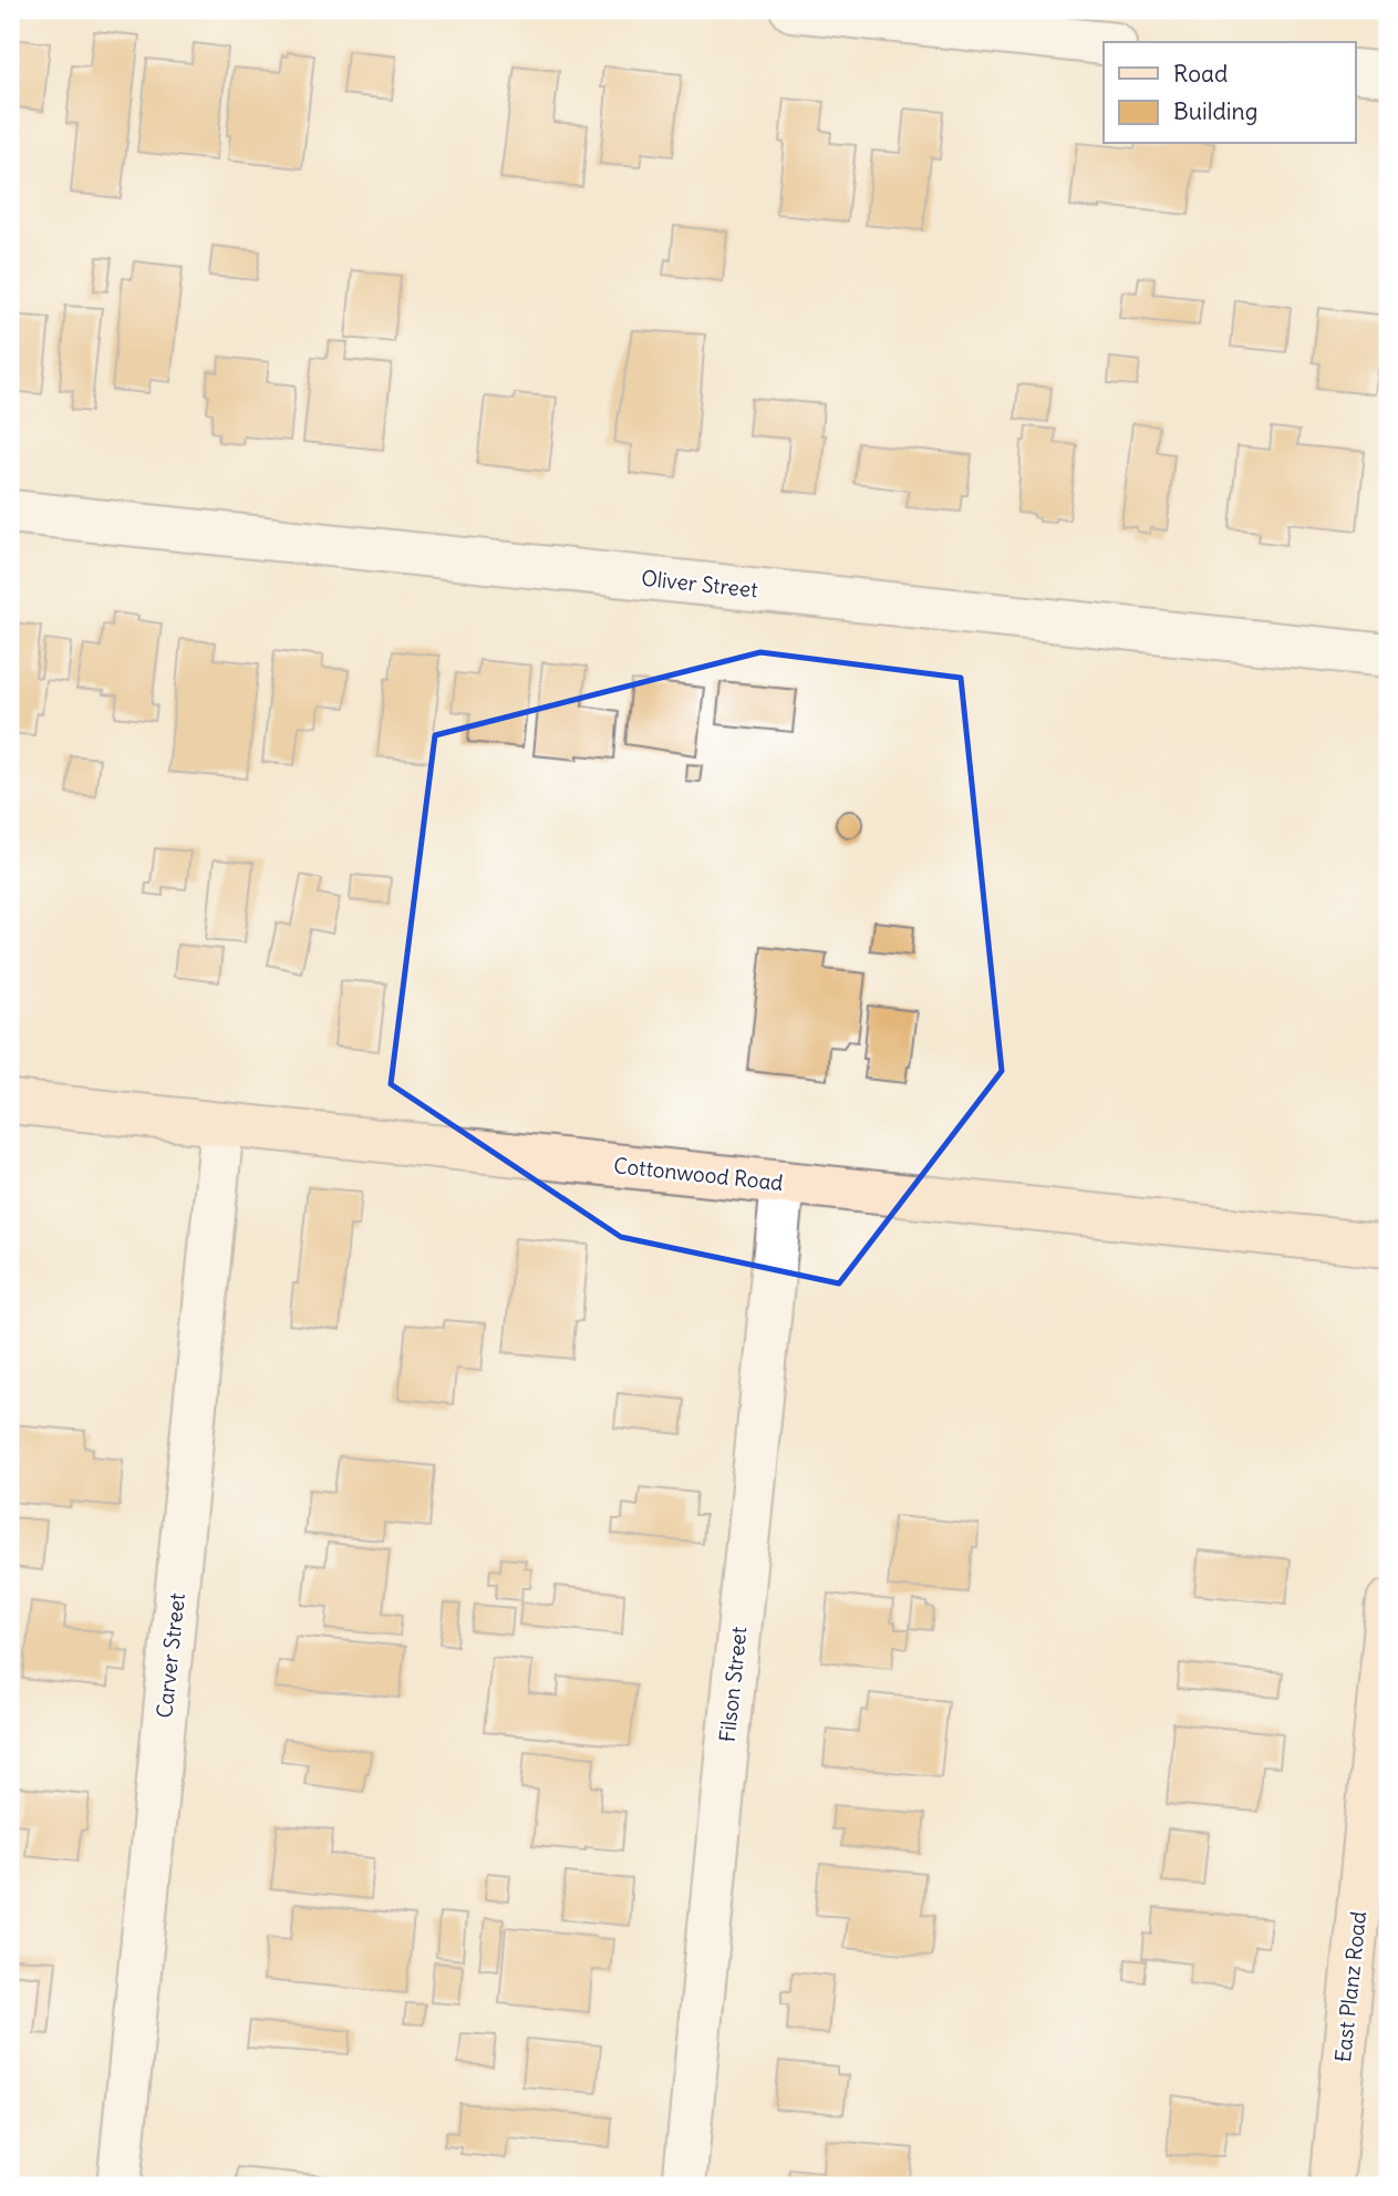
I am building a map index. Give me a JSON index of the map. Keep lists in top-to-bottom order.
{
  "streets": {
    "street": [
      "Oliver Street",
      "Cottonwood Road",
      "Carver Street",
      "Filson Street",
      "East Planz Road"
    ]
  },
  "crossings": [
    ["Cottonwood Road", "Carver Street"],
    ["Cottonwood Road", "Filson Street"]
  ],
  "legend": ["Road", "Building"]
}
